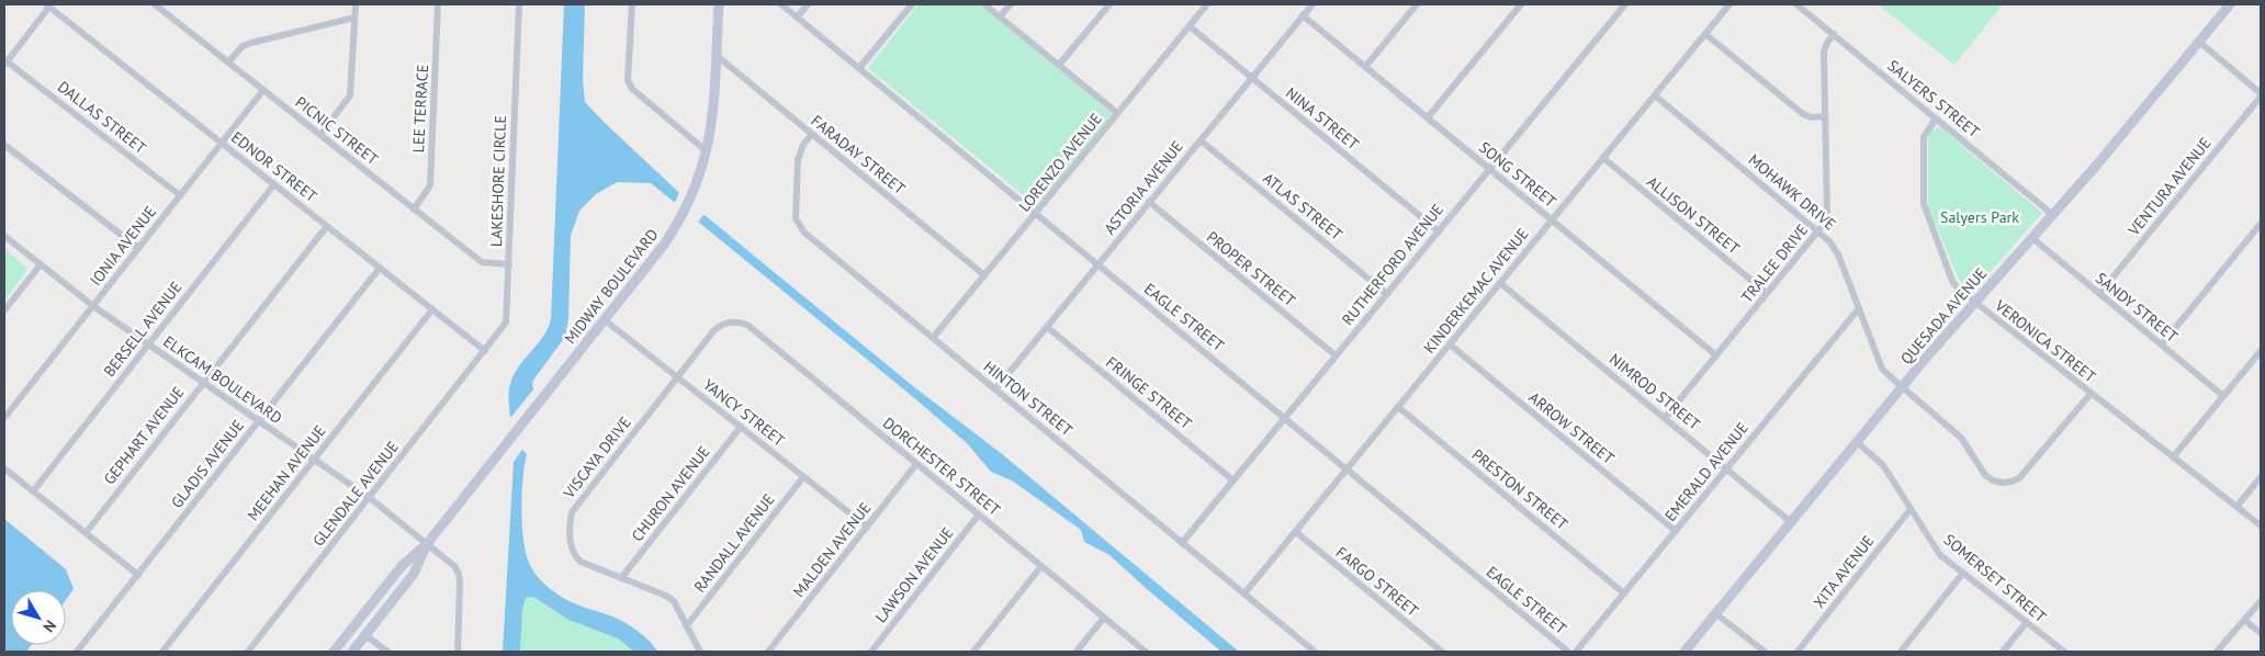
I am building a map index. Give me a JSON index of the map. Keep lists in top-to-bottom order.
{
  "streets": {
    "street": [
      "SALYERS STREET",
      "LEE TERRACE",
      "DALLAS STREET",
      "NINA STREET",
      "PICNIC STREET",
      "FARADAY STREET",
      "LORENZO AVENUE",
      "EDNOR STREET",
      "SONG STREET",
      "LAKESHORE CIRCLE",
      "VENTURA AVENUE",
      "ASTORIA AVENUE",
      "MOHAWK DRIVE",
      "ATLAS STREET",
      "ALLISON STREET",
      "IONIA AVENUE",
      "TRALEE DRIVE",
      "RUTHERFORD AVENUE",
      "PROPER STREET",
      "MIDWAY BOULEVARD",
      "KINDERKEMAC AVENUE",
      "SANDY STREET",
      "QUESADA AVENUE",
      "EAGLE STREET",
      "BERSELL AVENUE",
      "VERONICA STREET",
      "ELKCAM BOULEVARD",
      "NIMROD STREET",
      "FRINGE STREET",
      "HINTON STREET",
      "YANCY STREET",
      "ARROW STREET",
      "GEPHART AVENUE",
      "VISCAYA DRIVE",
      "GLADIS AVENUE",
      "DORCHESTER STREET",
      "EMERALD AVENUE",
      "MEEHAN AVENUE",
      "PRESTON STREET",
      "GLENDALE AVENUE",
      "CHURON AVENUE",
      "RANDALL AVENUE",
      "MALDEN AVENUE",
      "XITA AVENUE",
      "LAWSON AVENUE",
      "SOMERSET STREET",
      "FARGO STREET"
    ]
  },
  "crossings": [
    ["SALYERS STREET", "TRALEE DRIVE"],
    ["SALYERS STREET", "QUESADA AVENUE"],
    ["SALYERS STREET", "VERONICA STREET"],
    ["LEE TERRACE", "PICNIC STREET"],
    ["DALLAS STREET", "IONIA AVENUE"],
    ["NINA STREET", "LORENZO AVENUE"],
    ["NINA STREET", "ASTORIA AVENUE"],
    ["NINA STREET", "RUTHERFORD AVENUE"],
    ["PICNIC STREET", "LAKESHORE CIRCLE"],
    ["PICNIC STREET", "IONIA AVENUE"],
    ["FARADAY STREET", "LORENZO AVENUE"],
    ["FARADAY STREET", "MIDWAY BOULEVARD"],
    ["FARADAY STREET", "HINTON STREET"],
    ["LORENZO AVENUE", "EAGLE STREET"],
    ["LORENZO AVENUE", "HINTON STREET"],
    ["EDNOR STREET", "LAKESHORE CIRCLE"],
    ["EDNOR STREET", "IONIA AVENUE"],
    ["EDNOR STREET", "BERSELL AVENUE"],
    ["EDNOR STREET", "GEPHART AVENUE"],
    ["EDNOR STREET", "GLADIS AVENUE"],
    ["EDNOR STREET", "MEEHAN AVENUE"],
    ["EDNOR STREET", "GLENDALE AVENUE"],
    ["SONG STREET", "ASTORIA AVENUE"],
    ["SONG STREET", "TRALEE DRIVE"],
    ["SONG STREET", "RUTHERFORD AVENUE"],
    ["SONG STREET", "KINDERKEMAC AVENUE"],
    ["LAKESHORE CIRCLE", "GLENDALE AVENUE"],
    ["VENTURA AVENUE", "SANDY STREET"],
    ["ASTORIA AVENUE", "ATLAS STREET"],
    ["ASTORIA AVENUE", "PROPER STREET"],
    ["ASTORIA AVENUE", "EAGLE STREET"],
    ["ASTORIA AVENUE", "FRINGE STREET"],
    ["ASTORIA AVENUE", "HINTON STREET"],
    ["MOHAWK DRIVE", "TRALEE DRIVE"],
    ["MOHAWK DRIVE", "KINDERKEMAC AVENUE"],
    ["MOHAWK DRIVE", "QUESADA AVENUE"],
    ["MOHAWK DRIVE", "VERONICA STREET"],
    ["MOHAWK DRIVE", "EMERALD AVENUE"],
    ["ATLAS STREET", "RUTHERFORD AVENUE"],
    ["ALLISON STREET", "TRALEE DRIVE"],
    ["ALLISON STREET", "KINDERKEMAC AVENUE"],
    ["IONIA AVENUE", "ELKCAM BOULEVARD"],
    ["TRALEE DRIVE", "NIMROD STREET"],
    ["RUTHERFORD AVENUE", "PROPER STREET"],
    ["RUTHERFORD AVENUE", "EAGLE STREET"],
    ["RUTHERFORD AVENUE", "FRINGE STREET"],
    ["RUTHERFORD AVENUE", "HINTON STREET"],
    ["MIDWAY BOULEVARD", "ELKCAM BOULEVARD"],
    ["MIDWAY BOULEVARD", "YANCY STREET"],
    ["KINDERKEMAC AVENUE", "EAGLE STREET"],
    ["KINDERKEMAC AVENUE", "NIMROD STREET"],
    ["KINDERKEMAC AVENUE", "HINTON STREET"],
    ["KINDERKEMAC AVENUE", "ARROW STREET"],
    ["KINDERKEMAC AVENUE", "PRESTON STREET"],
    ["KINDERKEMAC AVENUE", "FARGO STREET"],
    ["SANDY STREET", "QUESADA AVENUE"],
    ["QUESADA AVENUE", "VERONICA STREET"],
    ["QUESADA AVENUE", "NIMROD STREET"],
    ["QUESADA AVENUE", "SOMERSET STREET"],
    ["BERSELL AVENUE", "ELKCAM BOULEVARD"],
    ["ELKCAM BOULEVARD", "GEPHART AVENUE"],
    ["ELKCAM BOULEVARD", "GLADIS AVENUE"],
    ["ELKCAM BOULEVARD", "MEEHAN AVENUE"],
    ["ELKCAM BOULEVARD", "GLENDALE AVENUE"],
    ["NIMROD STREET", "EMERALD AVENUE"],
    ["YANCY STREET", "VISCAYA DRIVE"],
    ["YANCY STREET", "CHURON AVENUE"],
    ["YANCY STREET", "RANDALL AVENUE"],
    ["YANCY STREET", "MALDEN AVENUE"],
    ["ARROW STREET", "EMERALD AVENUE"],
    ["VISCAYA DRIVE", "DORCHESTER STREET"],
    ["VISCAYA DRIVE", "CHURON AVENUE"],
    ["VISCAYA DRIVE", "RANDALL AVENUE"],
    ["DORCHESTER STREET", "MALDEN AVENUE"],
    ["DORCHESTER STREET", "LAWSON AVENUE"],
    ["EMERALD AVENUE", "PRESTON STREET"],
    ["XITA AVENUE", "SOMERSET STREET"]
  ],
  "parks": ["Salyers Park"],
  "north": "bottom right"
}
